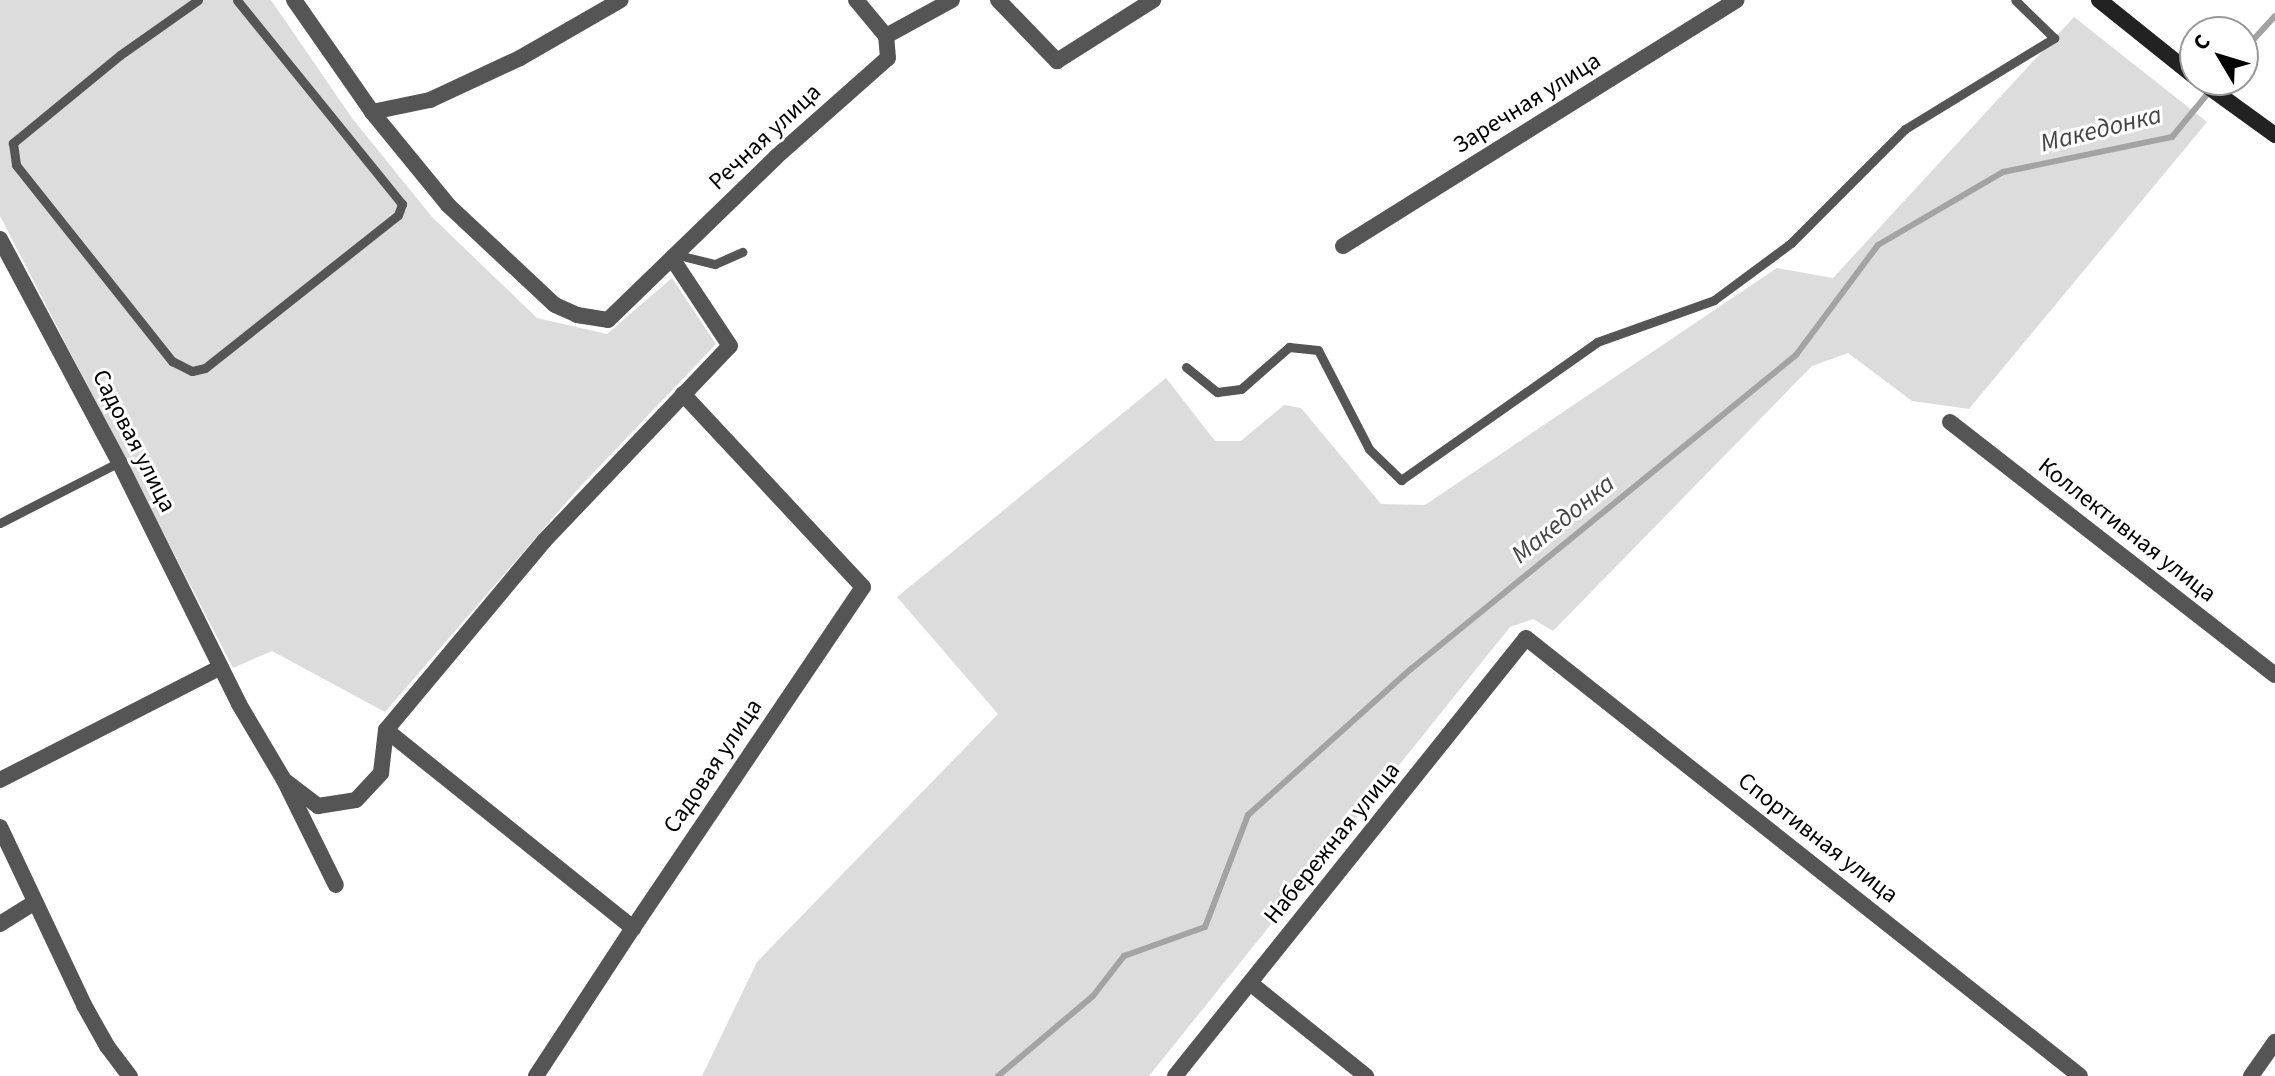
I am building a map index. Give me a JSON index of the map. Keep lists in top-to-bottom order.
{
  "streets": {
    "street": [
      "Заречная улица",
      "Речная улица",
      "Садовая улица",
      "Коллективная улица",
      "Спортивная улица",
      "Набережная улица"
    ]
  },
  "crossings": [
    ["Спортивная улица", "Набережная улица"]
  ],
  "water": ["Македонка"],
  "north": "top left"
}
